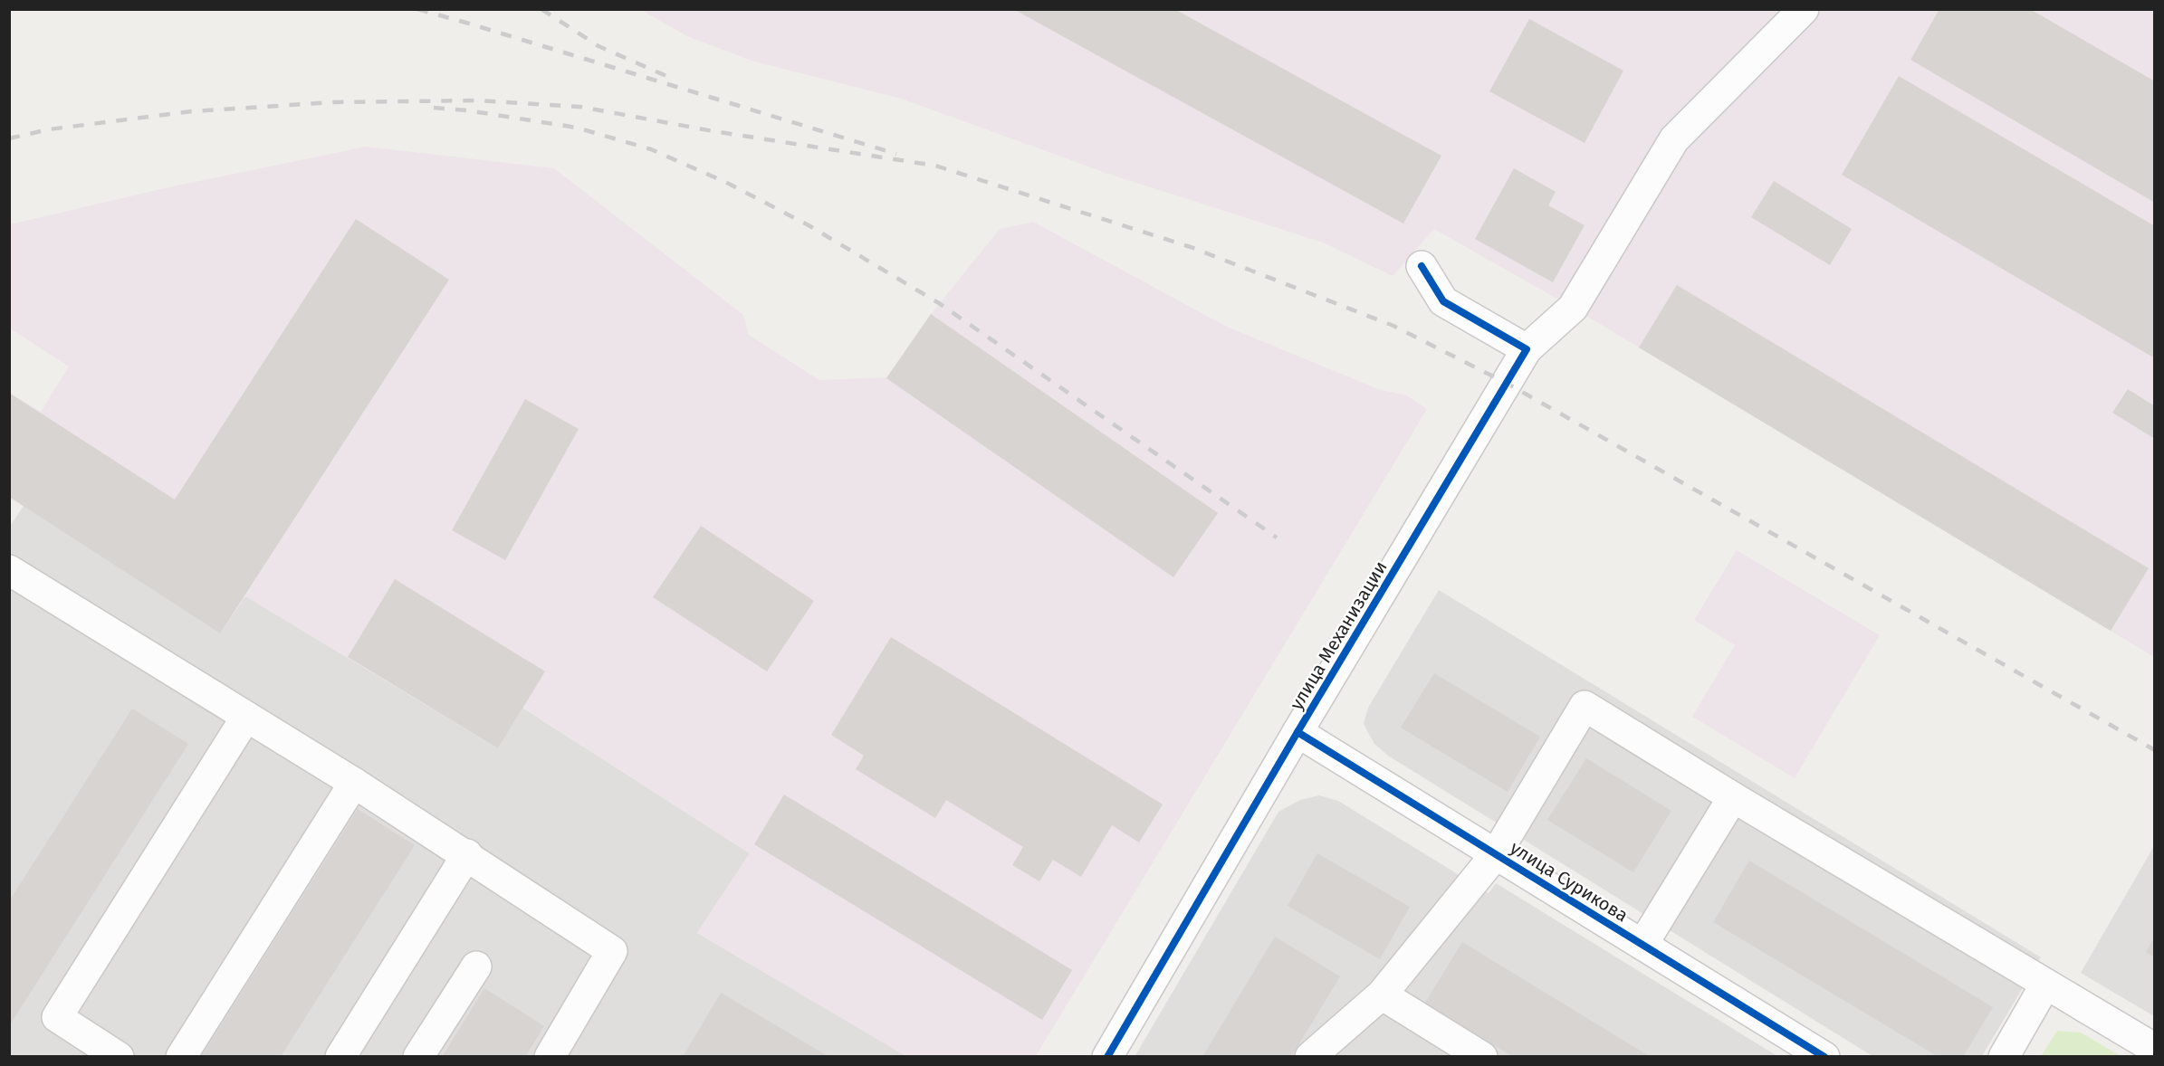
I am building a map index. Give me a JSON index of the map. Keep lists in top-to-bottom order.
{
  "streets": {
    "street": ["улица Механизации", "улица Сурикова"]
  },
  "crossings": [
    ["улица Механизации", "улица Сурикова"]
  ]
}
